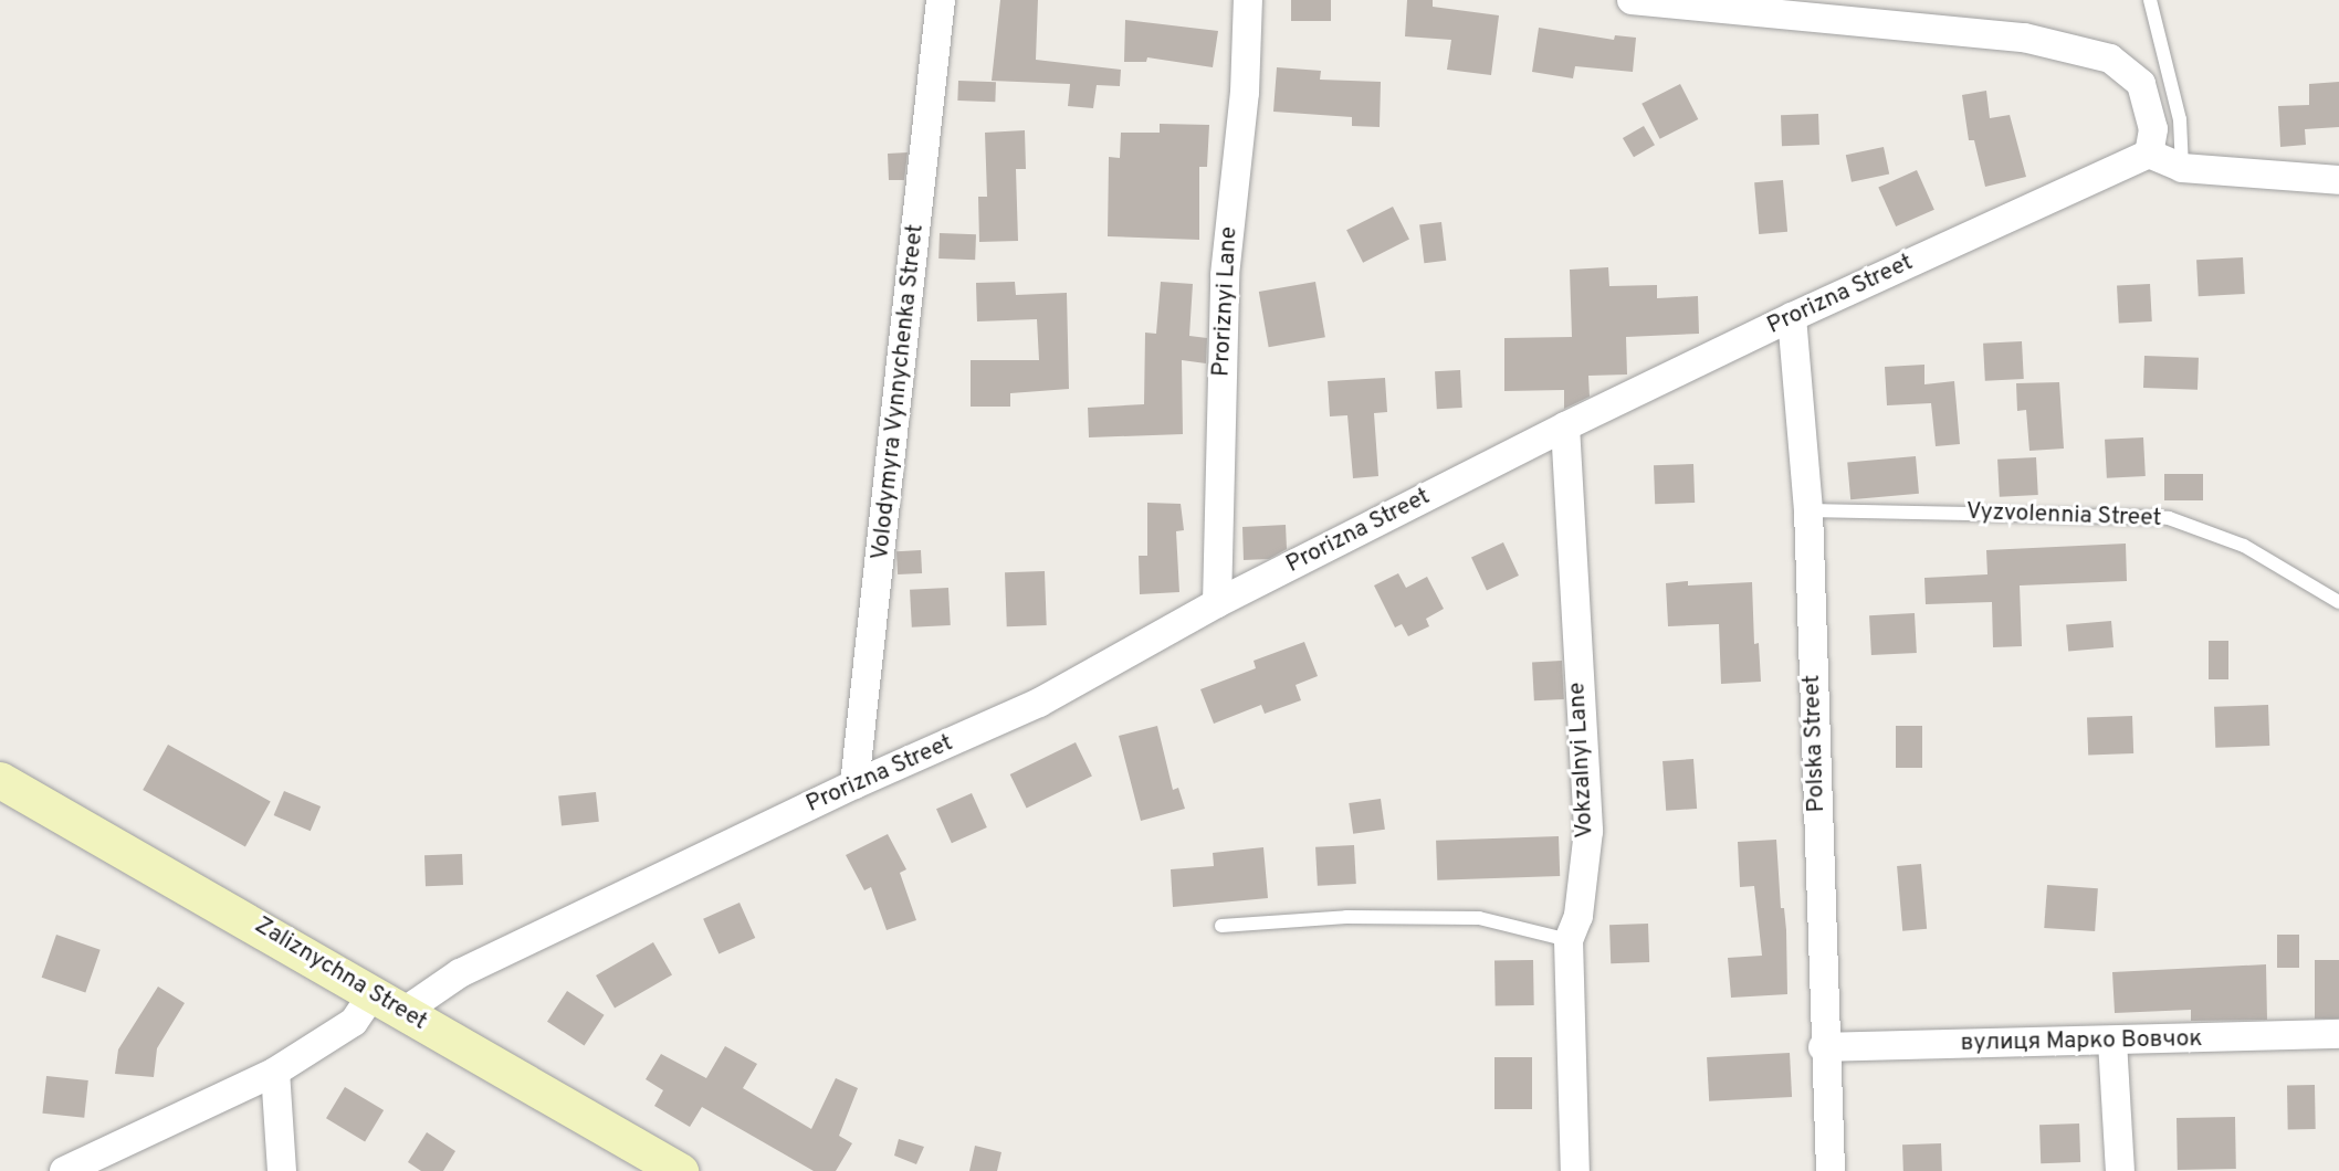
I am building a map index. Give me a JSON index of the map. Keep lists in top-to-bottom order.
{
  "streets": {
    "street": [
      "Prorizna Street",
      "Proriznyi Lane",
      "Volodymyra Vynnychenka Street",
      "Polska Street",
      "Vokzalnyi Lane",
      "Zaliznychna Street",
      "вулиця Марко Вовчок"
    ],
    "lane": ["Vyzvolennia Street"]
  },
  "crossings": [
    ["Prorizna Street", "Proriznyi Lane"],
    ["Prorizna Street", "Volodymyra Vynnychenka Street"],
    ["Prorizna Street", "Polska Street"],
    ["Prorizna Street", "Vokzalnyi Lane"],
    ["Prorizna Street", "Zaliznychna Street"],
    ["Vyzvolennia Street", "Polska Street"],
    ["Polska Street", "вулиця Марко Вовчок"]
  ]
}
